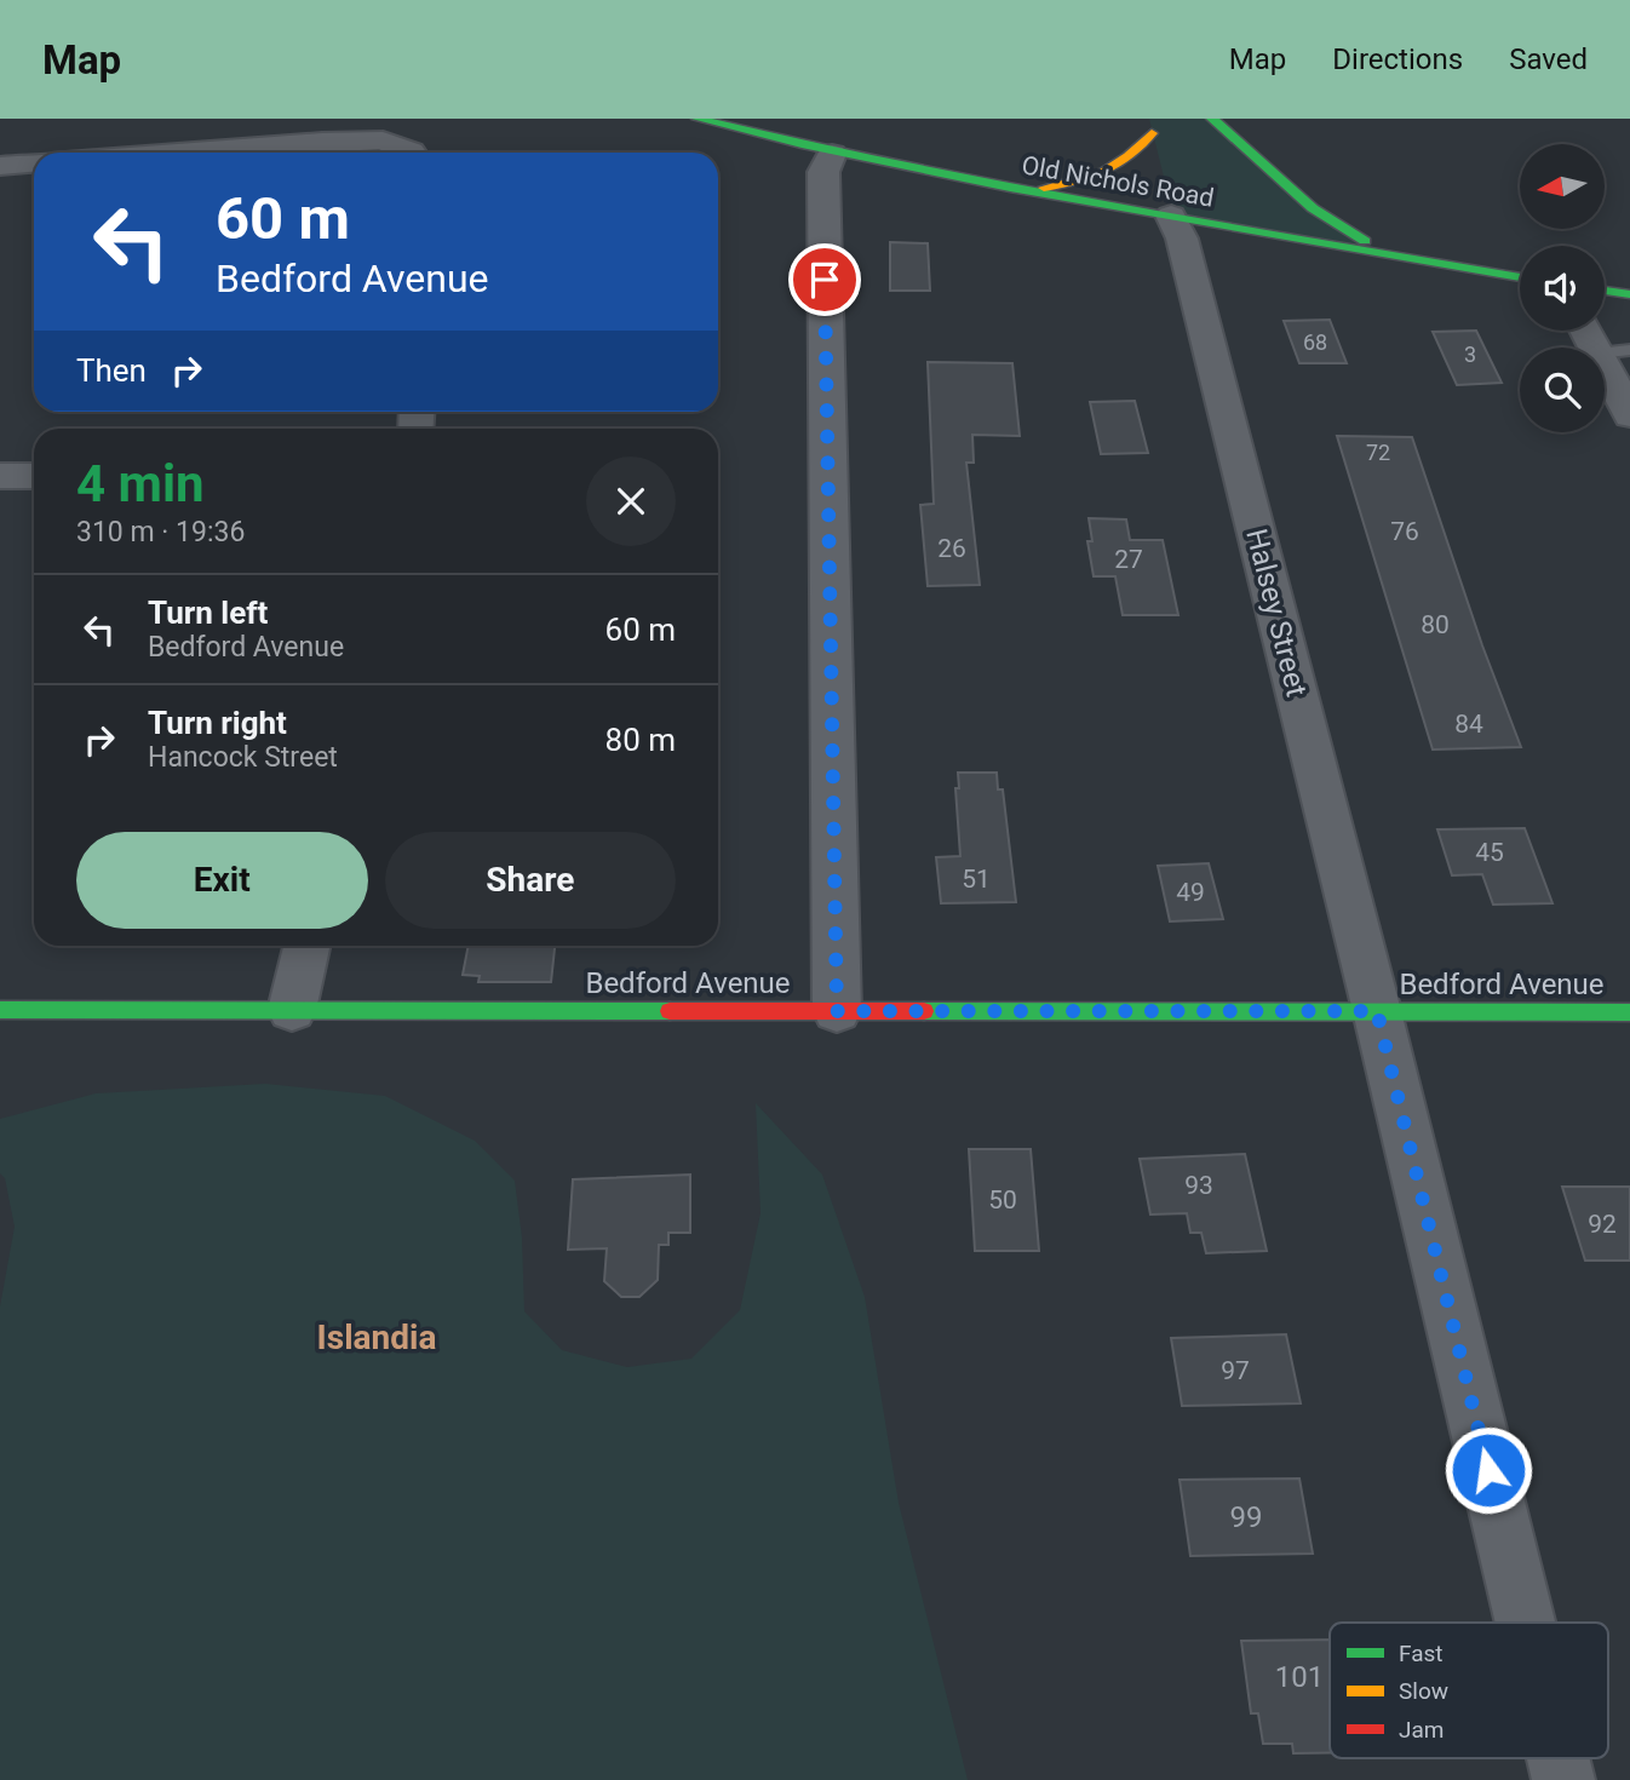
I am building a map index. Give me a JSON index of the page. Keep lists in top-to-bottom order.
{
  "streets": {
    "street": ["Old Nichols Road", "Halsey Street", "Bedford Avenue"]
  },
  "crossings": [
    ["Old Nichols Road", "Halsey Street"],
    ["Halsey Street", "Bedford Avenue"]
  ],
  "districts": ["Islandia"],
  "house_numbers": [
    "68",
    "3",
    "72",
    "76",
    "26",
    "27",
    "80",
    "84",
    "45",
    "51",
    "49",
    "93",
    "50",
    "92",
    "97",
    "99",
    "101"
  ],
  "legend": ["Fast", "Slow", "Jam"],
  "north": "left",
  "page": {
    "header": "Map",
    "nav": ["Map", "Directions", "Saved"],
    "turn": ["60 m", "Bedford Avenue"],
    "then": "Then",
    "heading": ["4 min", "310 m · 19:36"],
    "list": [
      {
        "name": "Turn left",
        "note": "Bedford Avenue",
        "value": "60 m"
      },
      {
        "name": "Turn right",
        "note": "Hancock Street",
        "value": "80 m"
      }
    ],
    "buttons": ["Exit", "Share"]
  }
}
